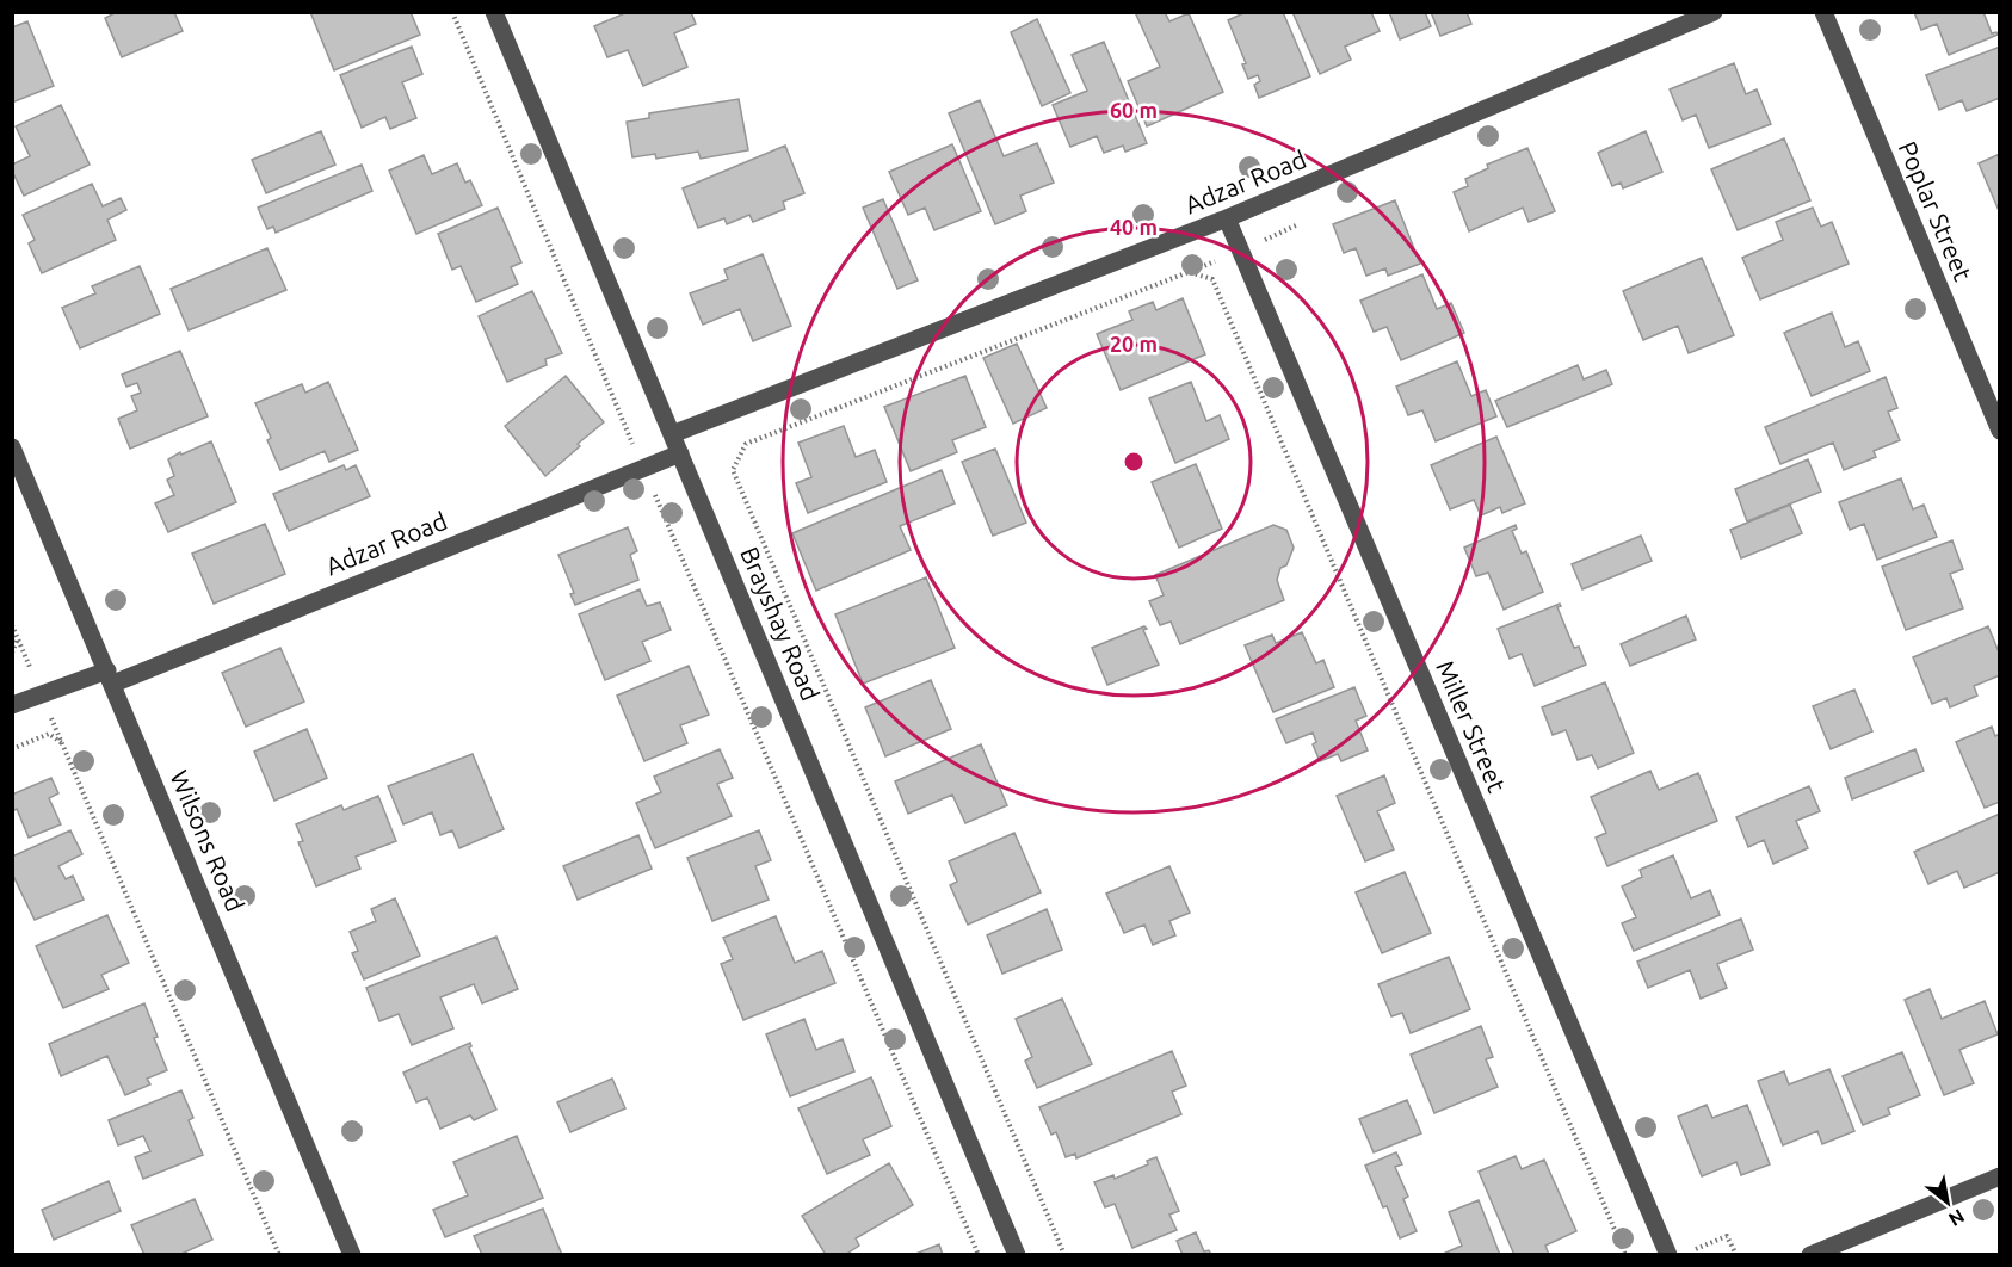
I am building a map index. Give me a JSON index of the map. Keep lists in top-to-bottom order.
{
  "streets": {
    "street": [
      "Adzar Road",
      "Poplar Street",
      "Brayshay Road",
      "Miller Street",
      "Wilsons Road"
    ]
  },
  "crossings": [
    ["Adzar Road", "Brayshay Road"],
    ["Adzar Road", "Miller Street"],
    ["Adzar Road", "Wilsons Road"]
  ],
  "north": "bottom right",
  "rings": ["60 m", "40 m", "20 m"]
}
